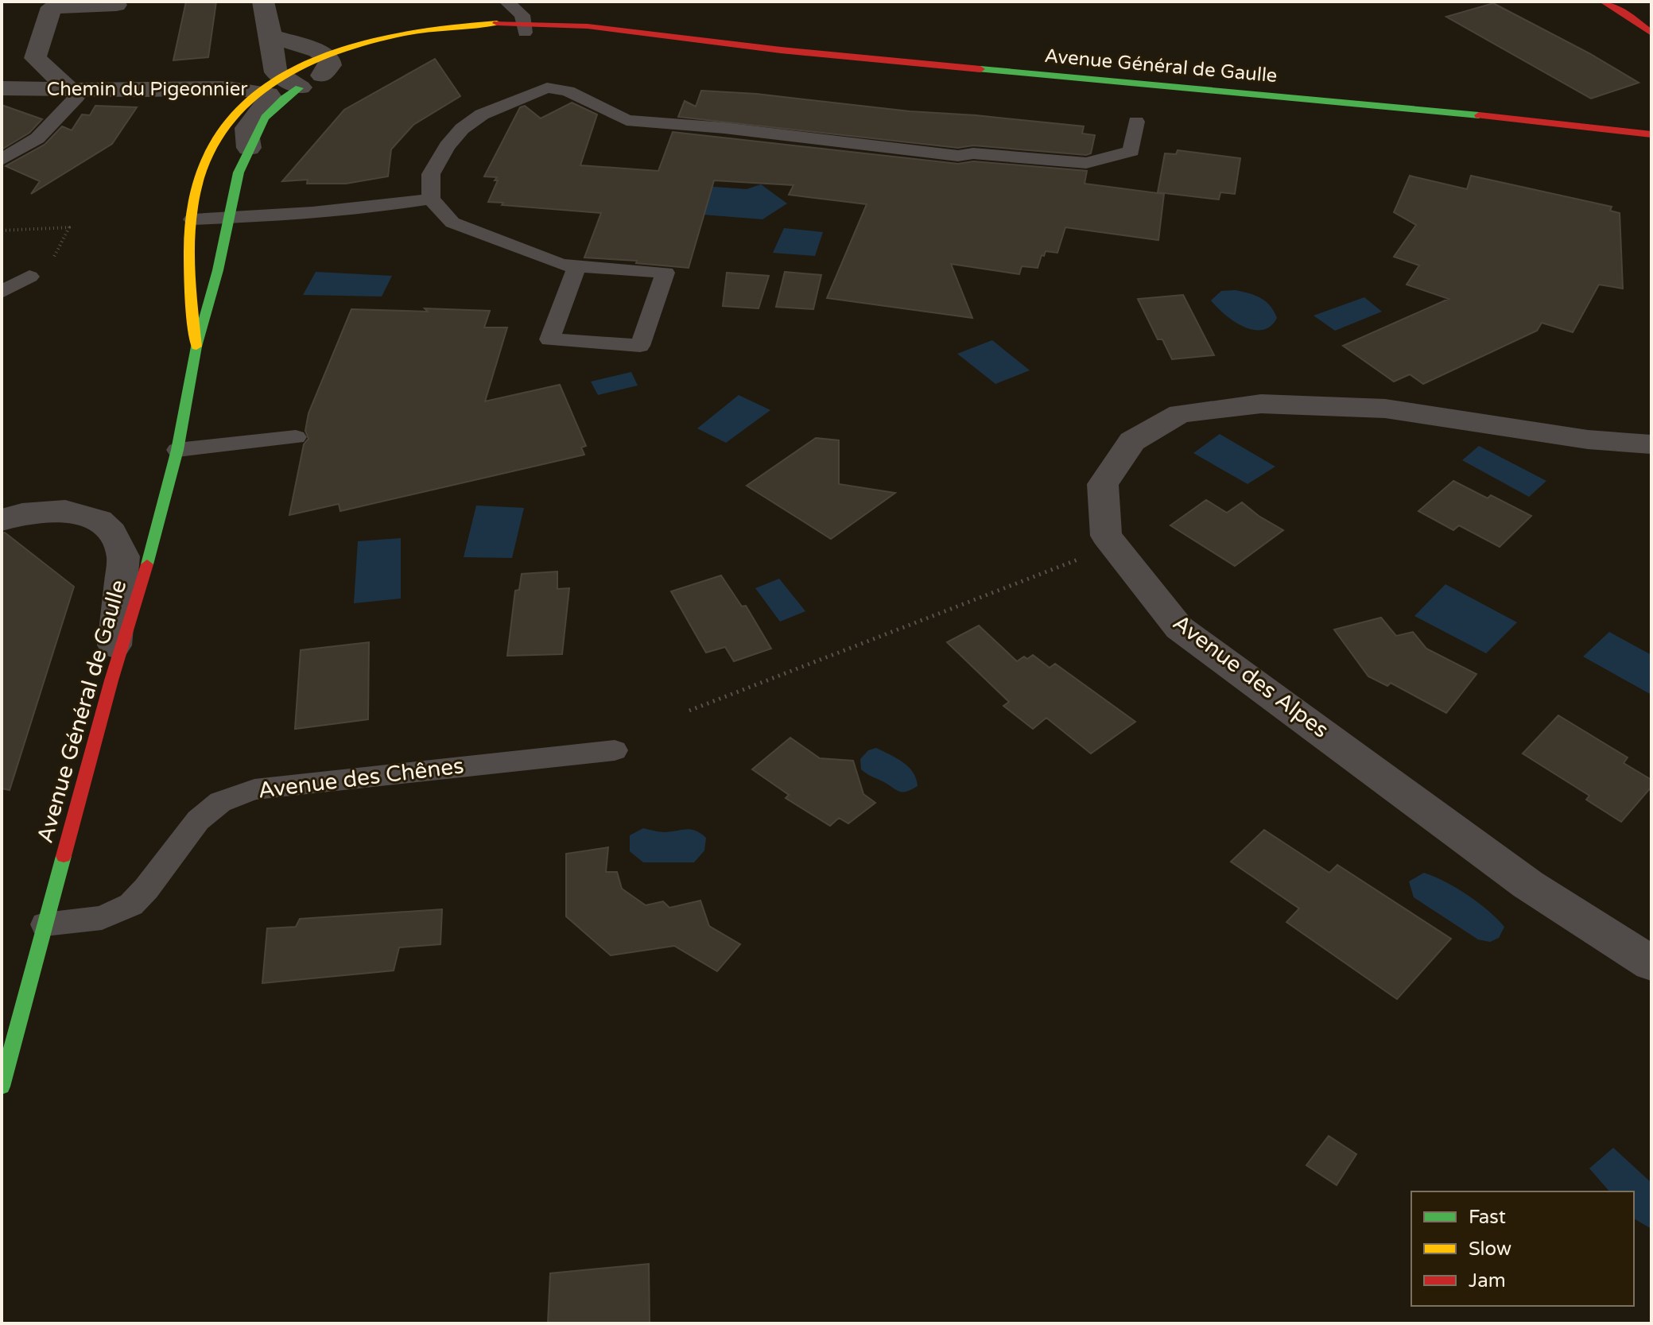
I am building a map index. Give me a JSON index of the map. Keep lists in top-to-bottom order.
{
  "streets": {
    "main road": ["Avenue Général de Gaulle"],
    "street": ["Chemin du Pigeonnier", "Avenue des Alpes"],
    "lane": ["Avenue des Chênes"]
  },
  "crossings": [
    ["Avenue Général de Gaulle", "Chemin du Pigeonnier"],
    ["Avenue Général de Gaulle", "Avenue des Chênes"]
  ],
  "legend": ["Fast", "Slow", "Jam"]
}
